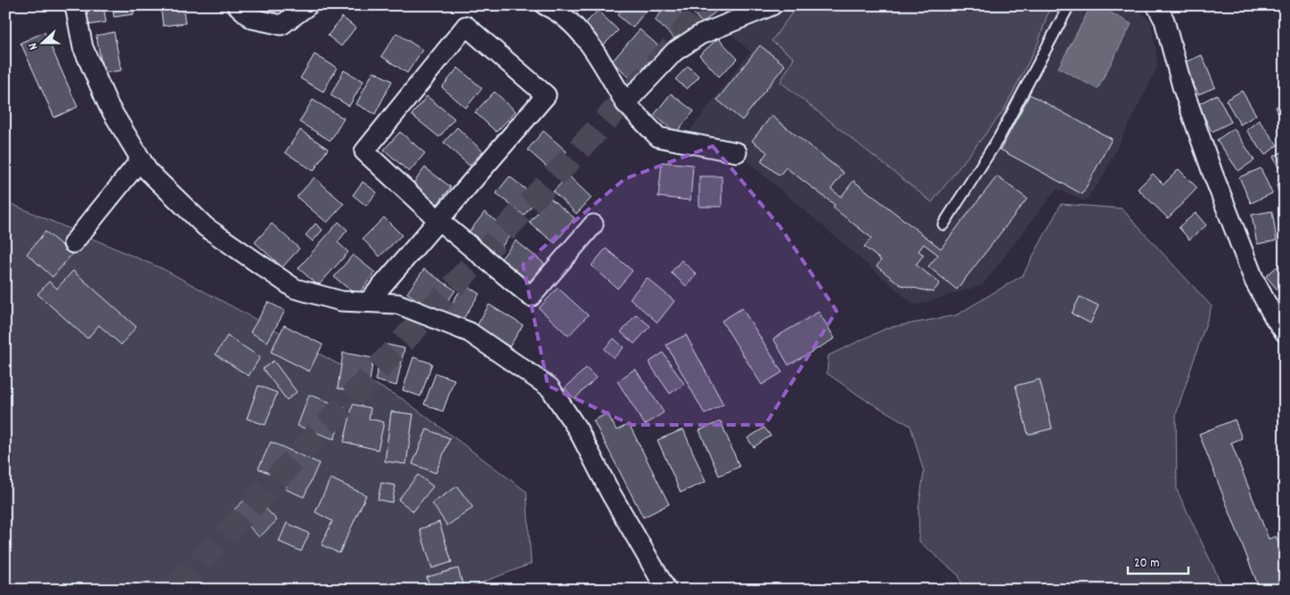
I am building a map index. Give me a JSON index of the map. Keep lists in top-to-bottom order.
{
  "scale_bar": "20 m",
  "north": "left"
}
